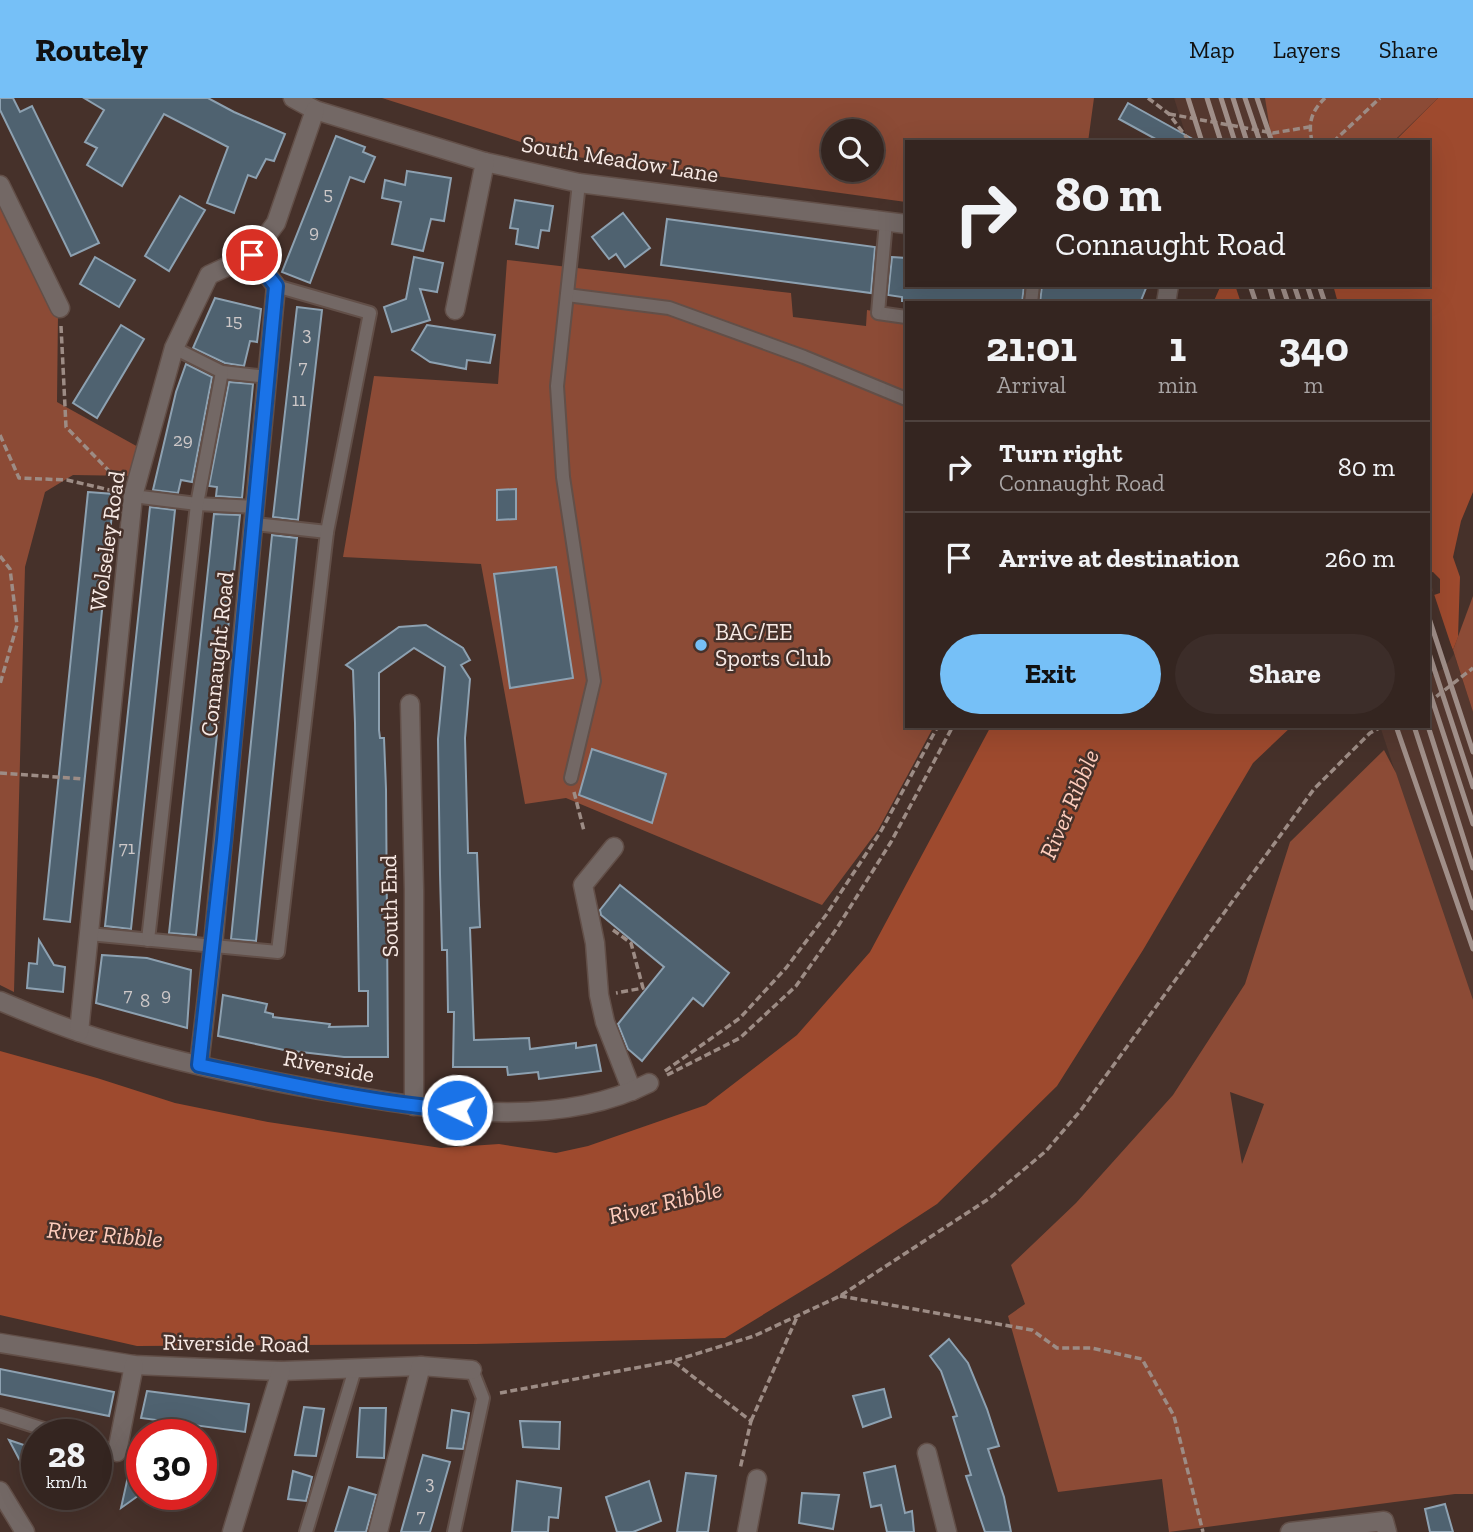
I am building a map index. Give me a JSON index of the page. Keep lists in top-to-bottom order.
{
  "streets": {
    "street": [
      "South Meadow Lane",
      "Wolseley Road",
      "Connaught Road",
      "South End",
      "Riverside",
      "Riverside Road"
    ]
  },
  "crossings": [
    ["South Meadow Lane", "Wolseley Road"],
    ["Wolseley Road", "Riverside"],
    ["Connaught Road", "Riverside"],
    ["South End", "Riverside"]
  ],
  "water": ["River Ribble"],
  "places": ["BAC/EE Sports Club"],
  "house_numbers": [
    "5",
    "9",
    "15",
    "3",
    "7",
    "11",
    "29",
    "71",
    "7",
    "9",
    "8",
    "3",
    "7"
  ],
  "page": {
    "header": "Routely",
    "nav": ["Map", "Layers", "Share"],
    "turn": ["80 m", "Connaught Road"],
    "eta": [
      "21:01",
      "Arrival",
      "1",
      "min",
      "340",
      "m"
    ],
    "list": [
      {
        "name": "Turn right",
        "note": "Connaught Road",
        "value": "80 m"
      },
      {
        "name": "Arrive at destination",
        "value": "260 m"
      }
    ],
    "buttons": ["Exit", "Share"],
    "speed": "28 km/h",
    "limit": "30"
  }
}
